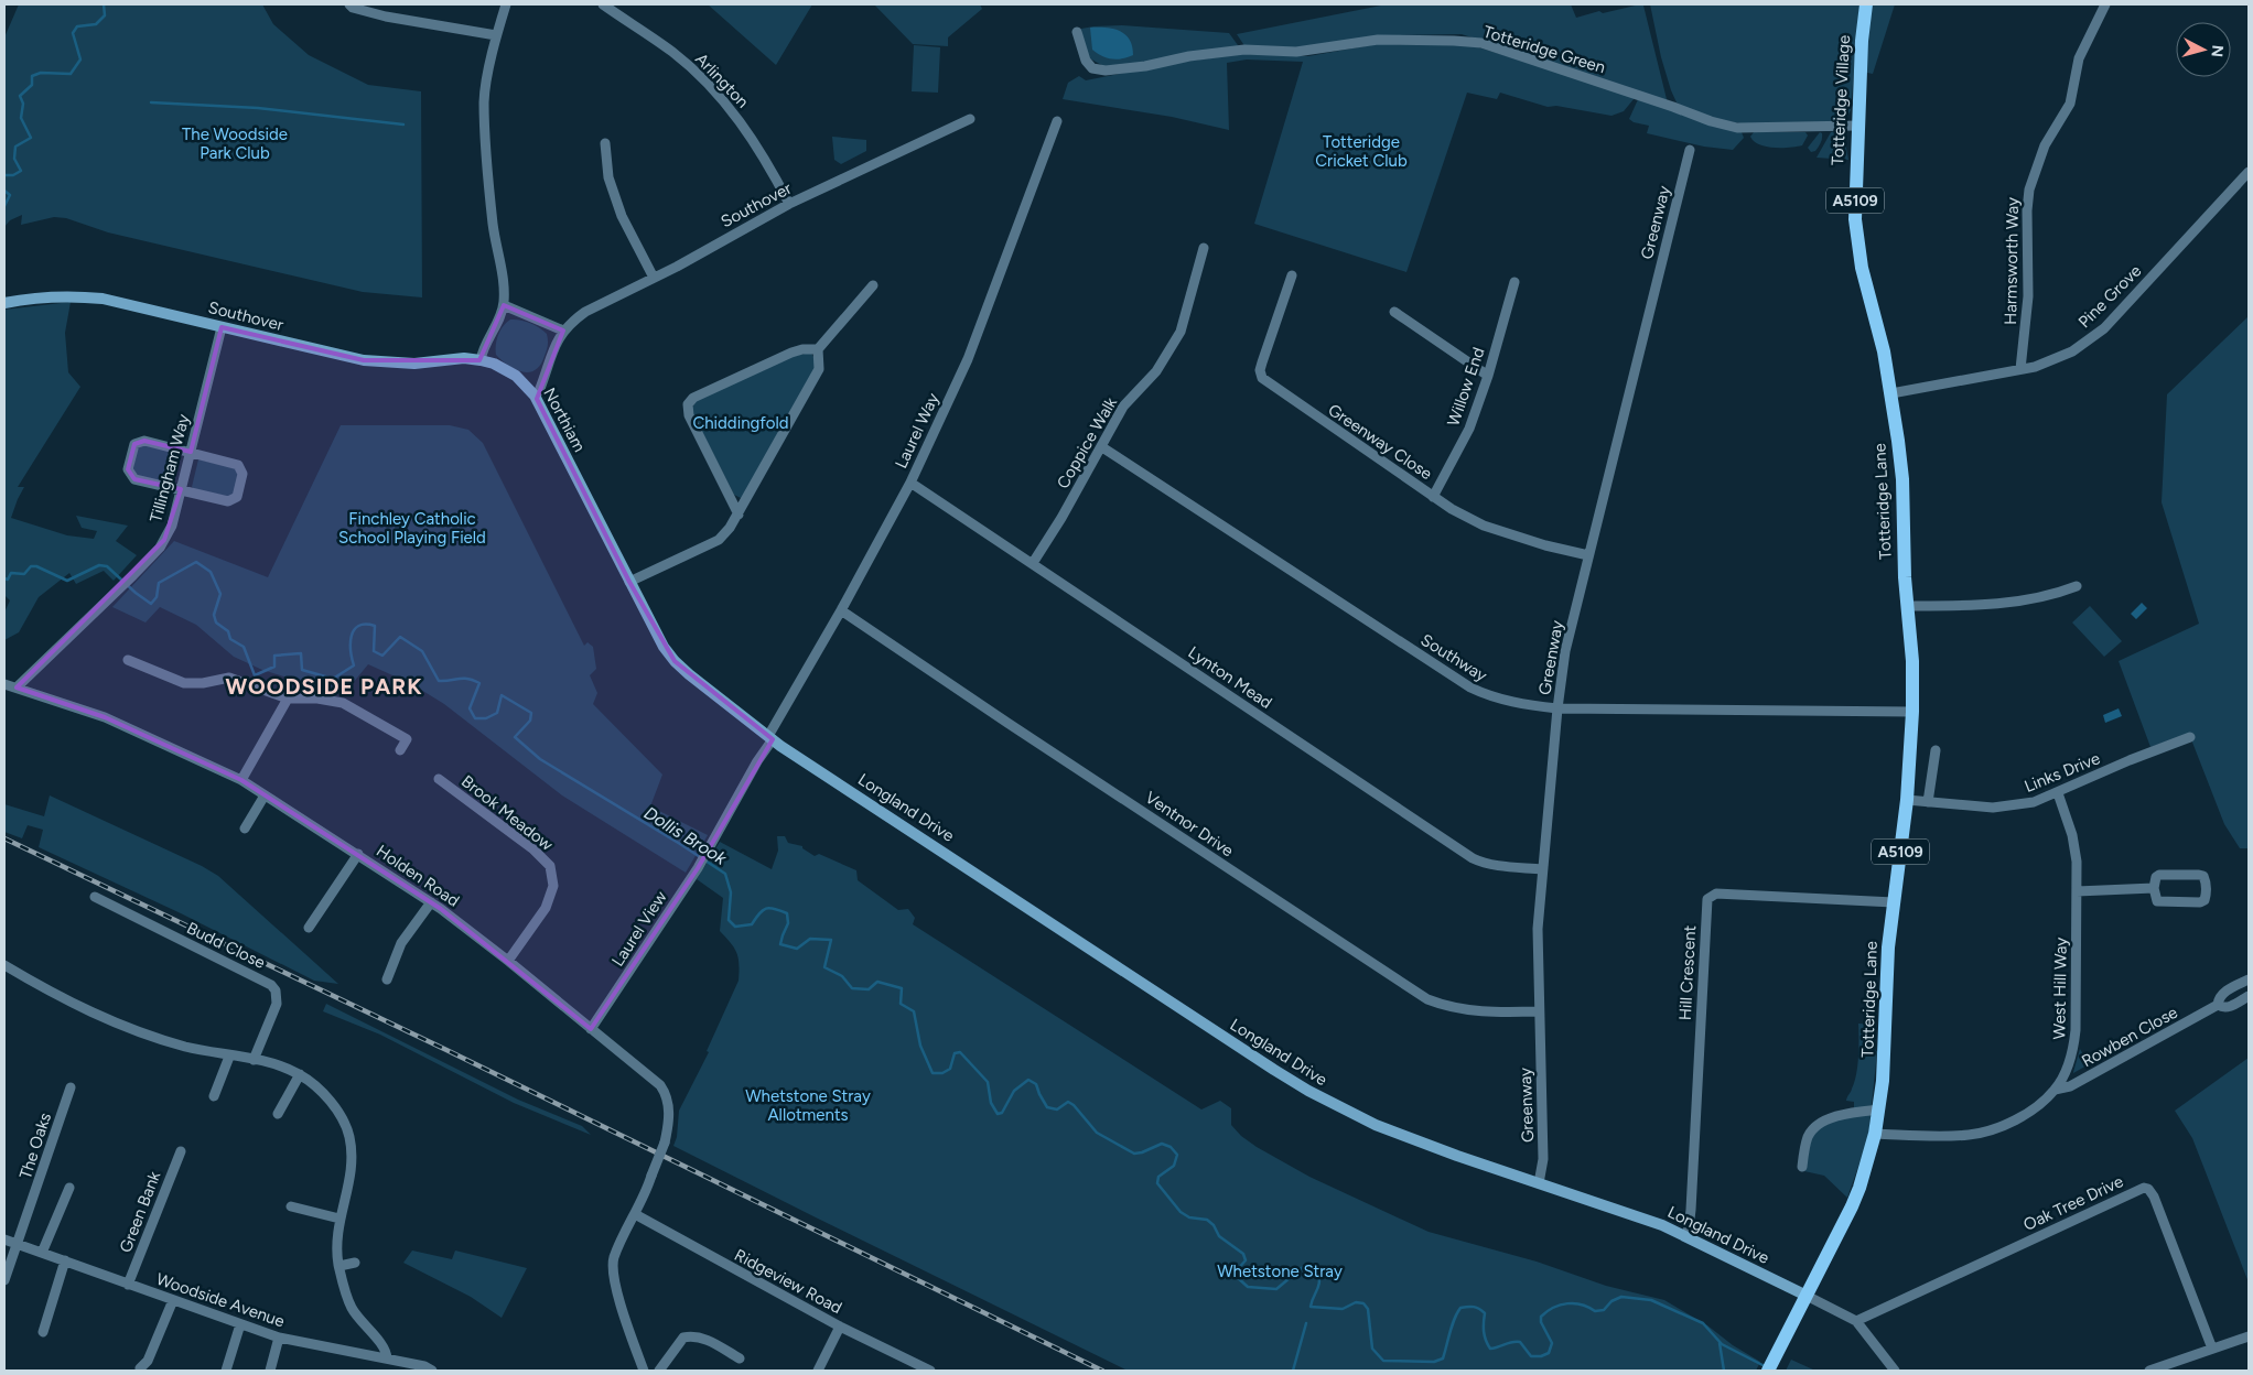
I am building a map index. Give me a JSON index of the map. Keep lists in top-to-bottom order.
{
  "streets": {
    "main road": ["Totteridge Village", "A5109", "Totteridge Lane"],
    "street": [
      "Totteridge Green",
      "Arlington",
      "Southover",
      "Greenway",
      "Harmsworth Way",
      "Pine Grove",
      "Willow End",
      "Northiam",
      "Laurel Way",
      "Greenway Close",
      "Coppice Walk",
      "Tillingham Way",
      "Southway",
      "Lynton Mead",
      "Links Drive",
      "Longland Drive",
      "Brook Meadow",
      "Ventnor Drive",
      "Holden Road",
      "Laurel View",
      "Budd Close",
      "Hill Crescent",
      "West Hill Way",
      "Rowben Close",
      "The Oaks",
      "Oak Tree Drive",
      "Green Bank",
      "Ridgeview Road",
      "Woodside Avenue"
    ]
  },
  "crossings": [
    ["Totteridge Green", "Totteridge Village"],
    ["Arlington", "Southover"],
    ["Totteridge Village", "Pine Grove"],
    ["Totteridge Village", "Totteridge Lane"],
    ["Southover", "Northiam"],
    ["Southover", "Tillingham Way"],
    ["Greenway", "Greenway Close"],
    ["Greenway", "Southway"],
    ["Greenway", "Lynton Mead"],
    ["Greenway", "Longland Drive"],
    ["Greenway", "Ventnor Drive"],
    ["Harmsworth Way", "Pine Grove"],
    ["Pine Grove", "Totteridge Lane"],
    ["Willow End", "Greenway Close"],
    ["Northiam", "Laurel Way"],
    ["Northiam", "Longland Drive"],
    ["Laurel Way", "Lynton Mead"],
    ["Laurel Way", "Longland Drive"],
    ["Laurel Way", "Ventnor Drive"],
    ["Laurel Way", "Laurel View"],
    ["Coppice Walk", "Southway"],
    ["Coppice Walk", "Lynton Mead"],
    ["Tillingham Way", "Holden Road"],
    ["Totteridge Lane", "Southway"],
    ["Totteridge Lane", "Links Drive"],
    ["Totteridge Lane", "Longland Drive"],
    ["Totteridge Lane", "Hill Crescent"],
    ["Totteridge Lane", "West Hill Way"],
    ["Links Drive", "West Hill Way"],
    ["Longland Drive", "Hill Crescent"],
    ["Brook Meadow", "Holden Road"],
    ["Holden Road", "Laurel View"],
    ["Holden Road", "Ridgeview Road"],
    ["West Hill Way", "Rowben Close"],
    ["The Oaks", "Woodside Avenue"],
    ["Green Bank", "Woodside Avenue"]
  ],
  "districts": ["WOODSIDE PARK"],
  "water": ["Dollis Brook"],
  "parks": [
    "The Woodside Park Club",
    "Totteridge Cricket Club",
    "Chiddingfold",
    "Finchley Catholic School Playing Field",
    "Whetstone Stray Allotments",
    "Whetstone Stray"
  ],
  "north": "right"
}
